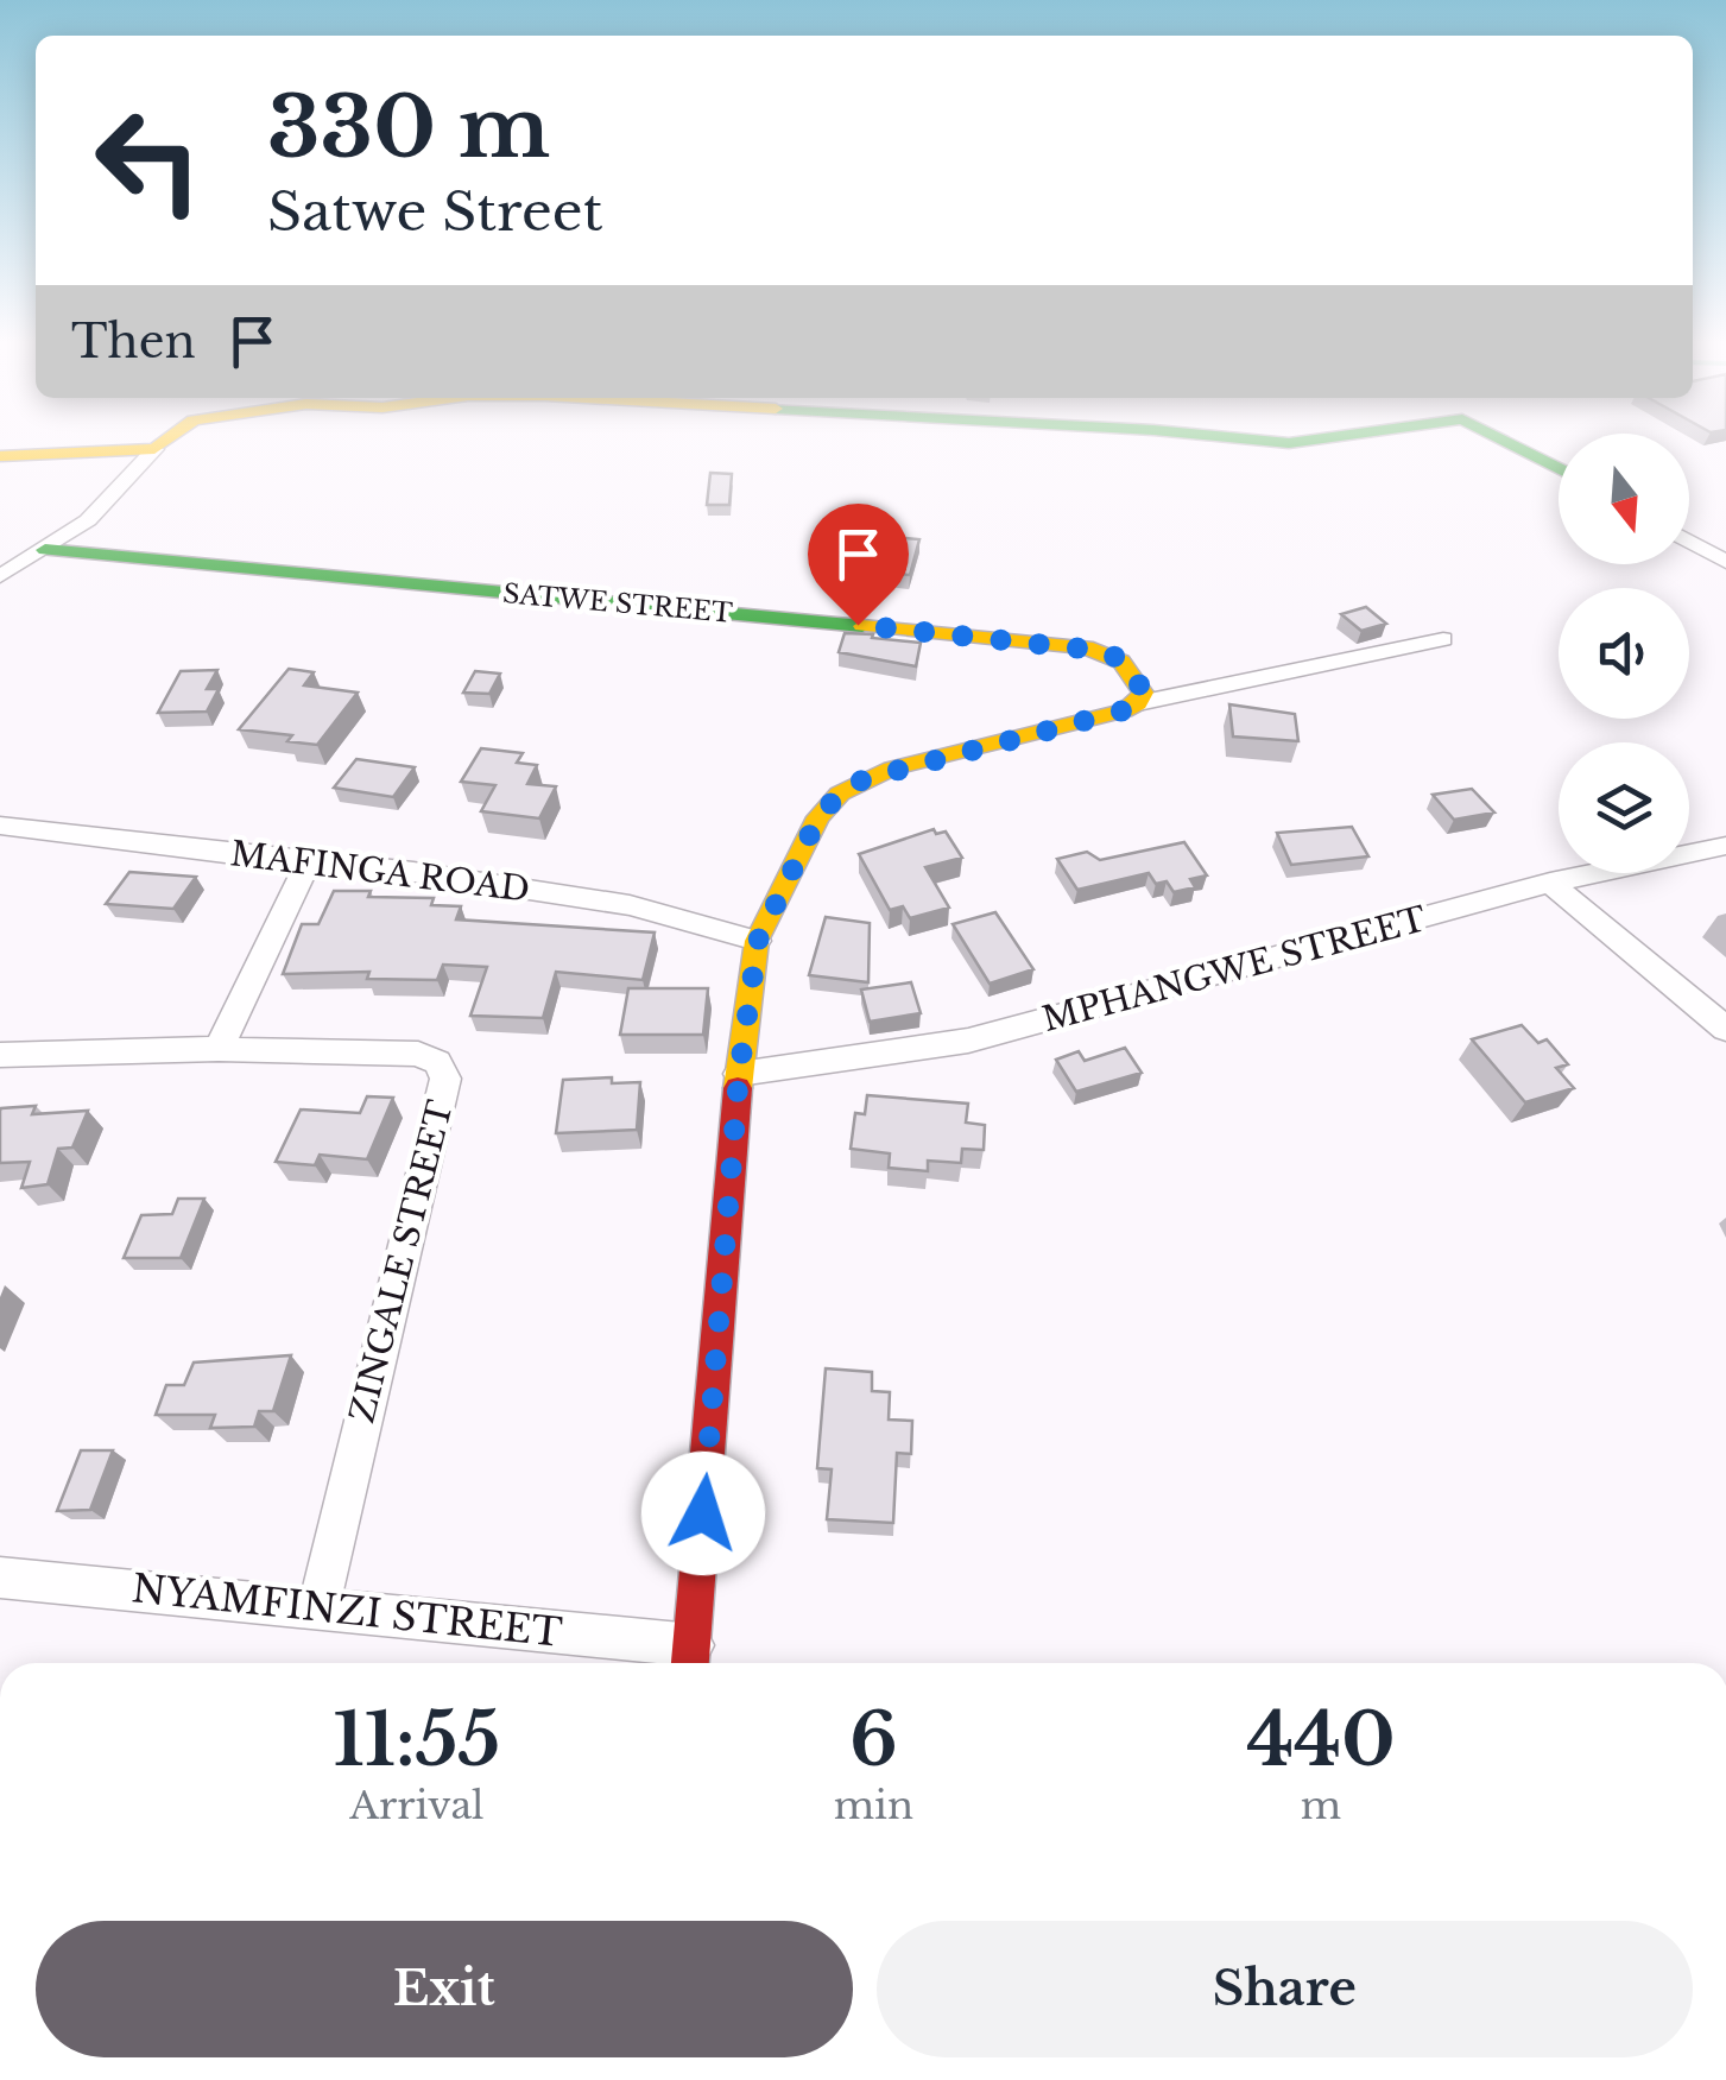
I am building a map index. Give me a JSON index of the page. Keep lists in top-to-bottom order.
{
  "streets": {
    "street": [
      "SATWE STREET",
      "MAFINGA ROAD",
      "MPHANGWE STREET",
      "ZINGALE STREET",
      "NYAMFINZI STREET"
    ]
  },
  "crossings": [
    ["ZINGALE STREET", "NYAMFINZI STREET"]
  ],
  "north": "bottom",
  "page": {
    "turn": ["330 m", "Satwe Street"],
    "then": "Then",
    "eta": [
      "11:55",
      "Arrival",
      "6",
      "min",
      "440",
      "m"
    ],
    "buttons": ["Exit", "Share"]
  }
}
